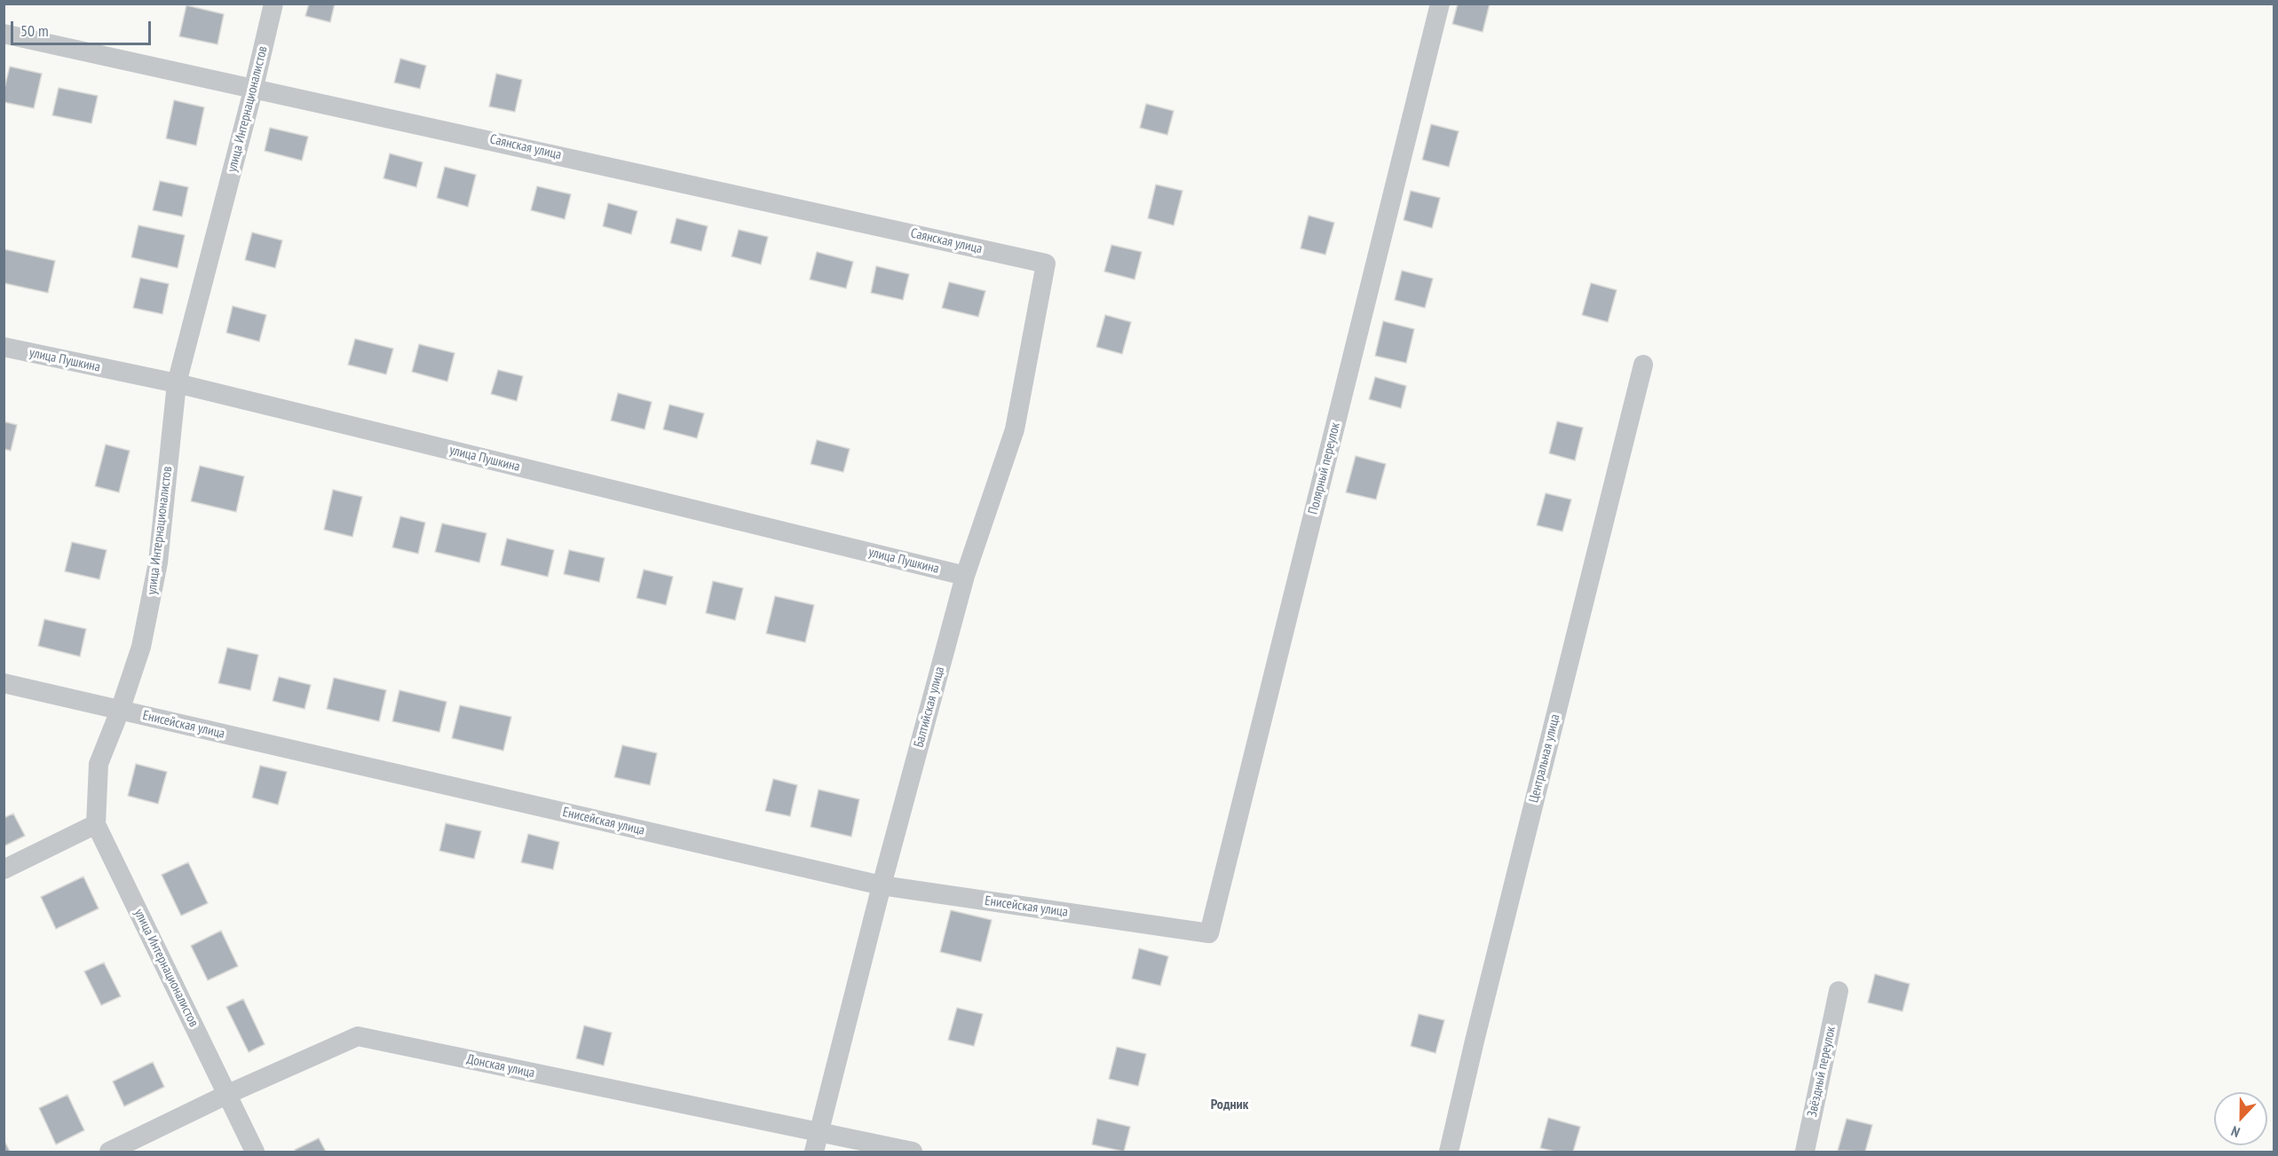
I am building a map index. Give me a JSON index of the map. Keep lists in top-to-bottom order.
{
  "streets": {
    "street": [
      "улица Интернационалистов",
      "Саянская улица",
      "улица Пушкина",
      "Полярный переулок",
      "Балтийская улица",
      "Енисейская улица",
      "Центральная улица",
      "Донская улица",
      "Звёздный переулок"
    ]
  },
  "crossings": [
    ["улица Интернационалистов", "Саянская улица"],
    ["улица Интернационалистов", "улица Пушкина"],
    ["улица Интернационалистов", "Енисейская улица"],
    ["улица Интернационалистов", "Донская улица"],
    ["Саянская улица", "Балтийская улица"],
    ["улица Пушкина", "Балтийская улица"],
    ["Полярный переулок", "Енисейская улица"],
    ["Балтийская улица", "Енисейская улица"],
    ["Балтийская улица", "Донская улица"]
  ],
  "districts": ["Родник"],
  "scale_bar": "50 m",
  "north": "bottom"
}
